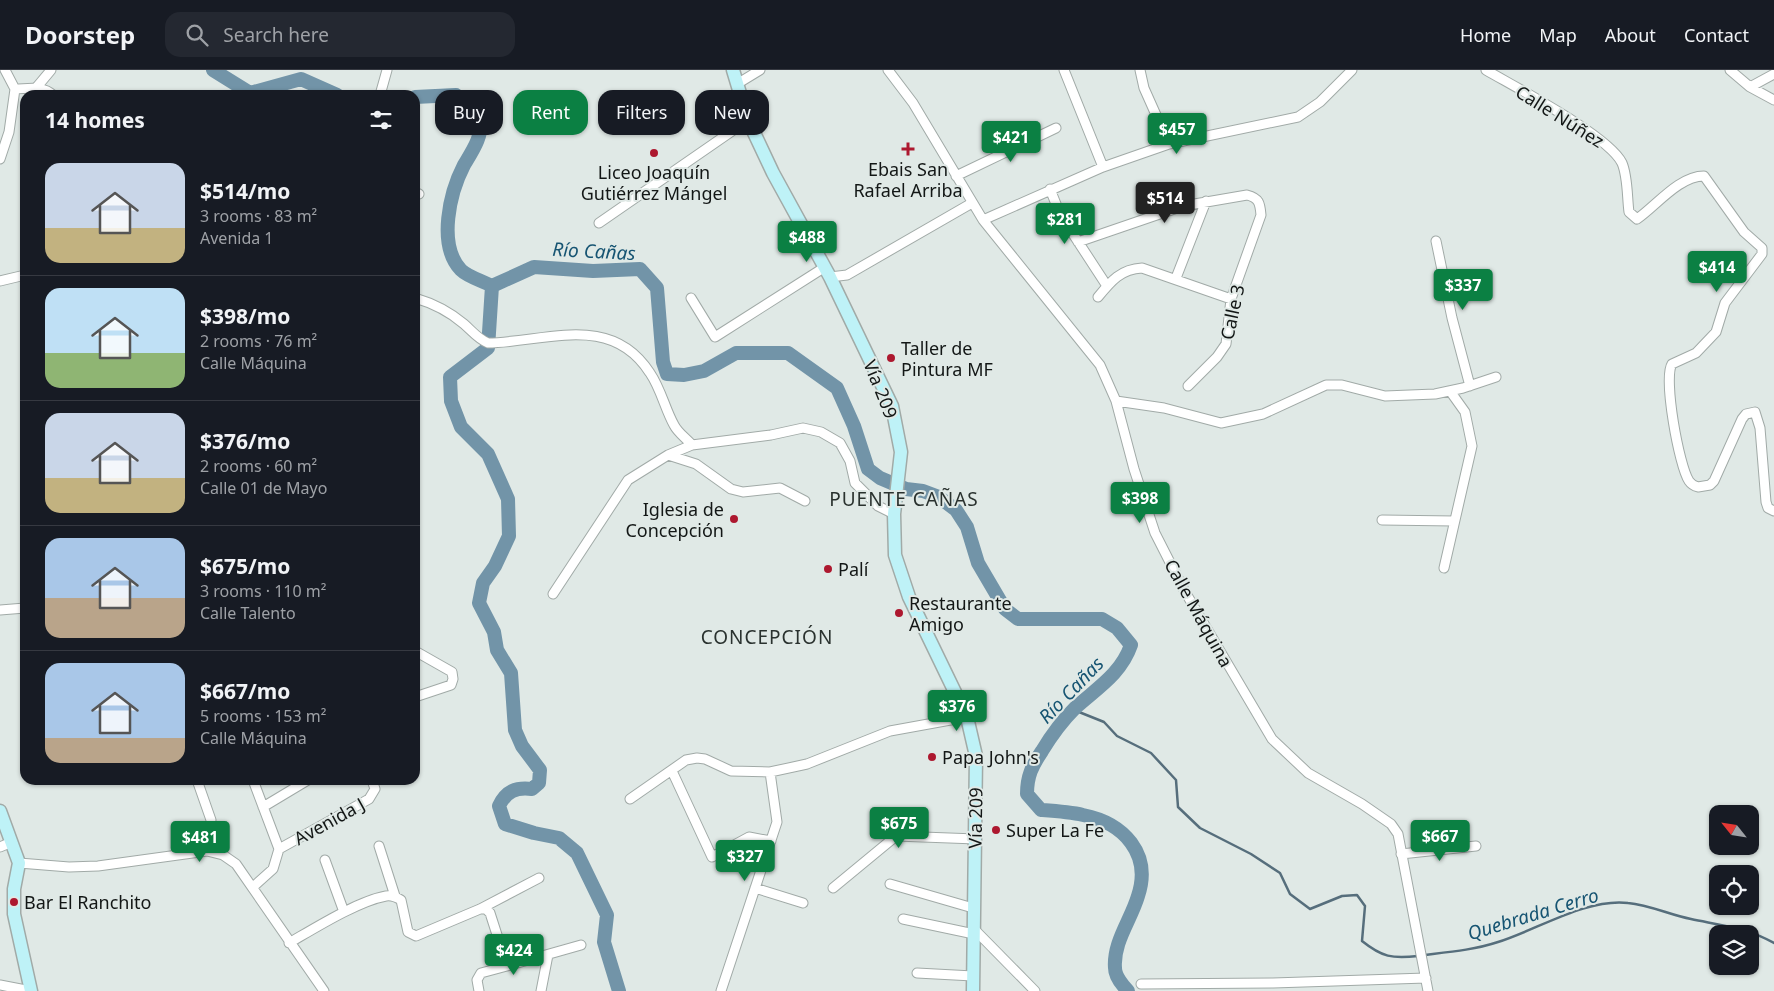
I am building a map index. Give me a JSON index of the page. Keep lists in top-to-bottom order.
{
  "streets": {
    "main road": ["Vía 209"],
    "street": [
      "Calle Núñez",
      "Calle 3",
      "Calle Máquina",
      "Avenida J"
    ]
  },
  "districts": ["PUENTE CAÑAS", "CONCEPCIÓN"],
  "water": ["Río Cañas", "Quebrada Cerro"],
  "places": {
    "health": ["Ebais San Rafael Arriba"],
    "other": [
      "Liceo Joaquín Gutiérrez Mángel",
      "Taller de Pintura MF",
      "Iglesia de Concepción",
      "Palí",
      "Restaurante Amigo",
      "Papa John's",
      "Super La Fe",
      "Bar El Ranchito"
    ]
  },
  "north": "top left",
  "page": {
    "header": "Doorstep",
    "search": "Search here",
    "nav": [
      "Home",
      "Map",
      "About",
      "Contact"
    ],
    "chip": [
      "Buy",
      "Rent",
      "Filters",
      "New"
    ],
    "heading": "14 homes",
    "price": [
      "$457",
      "$421",
      "$514",
      "$281",
      "$488",
      "$414",
      "$337",
      "$398",
      "$376",
      "$675",
      "$667",
      "$481",
      "$327",
      "$424"
    ],
    "list": [
      {
        "name": "$514/mo",
        "note": "3 rooms · 83 m² · Avenida 1"
      },
      {
        "name": "$398/mo",
        "note": "2 rooms · 76 m² · Calle Máquina"
      },
      {
        "name": "$376/mo",
        "note": "2 rooms · 60 m² · Calle 01 de Mayo"
      },
      {
        "name": "$675/mo",
        "note": "3 rooms · 110 m² · Calle Talento"
      },
      {
        "name": "$667/mo",
        "note": "5 rooms · 153 m² · Calle Máquina"
      }
    ]
  }
}
